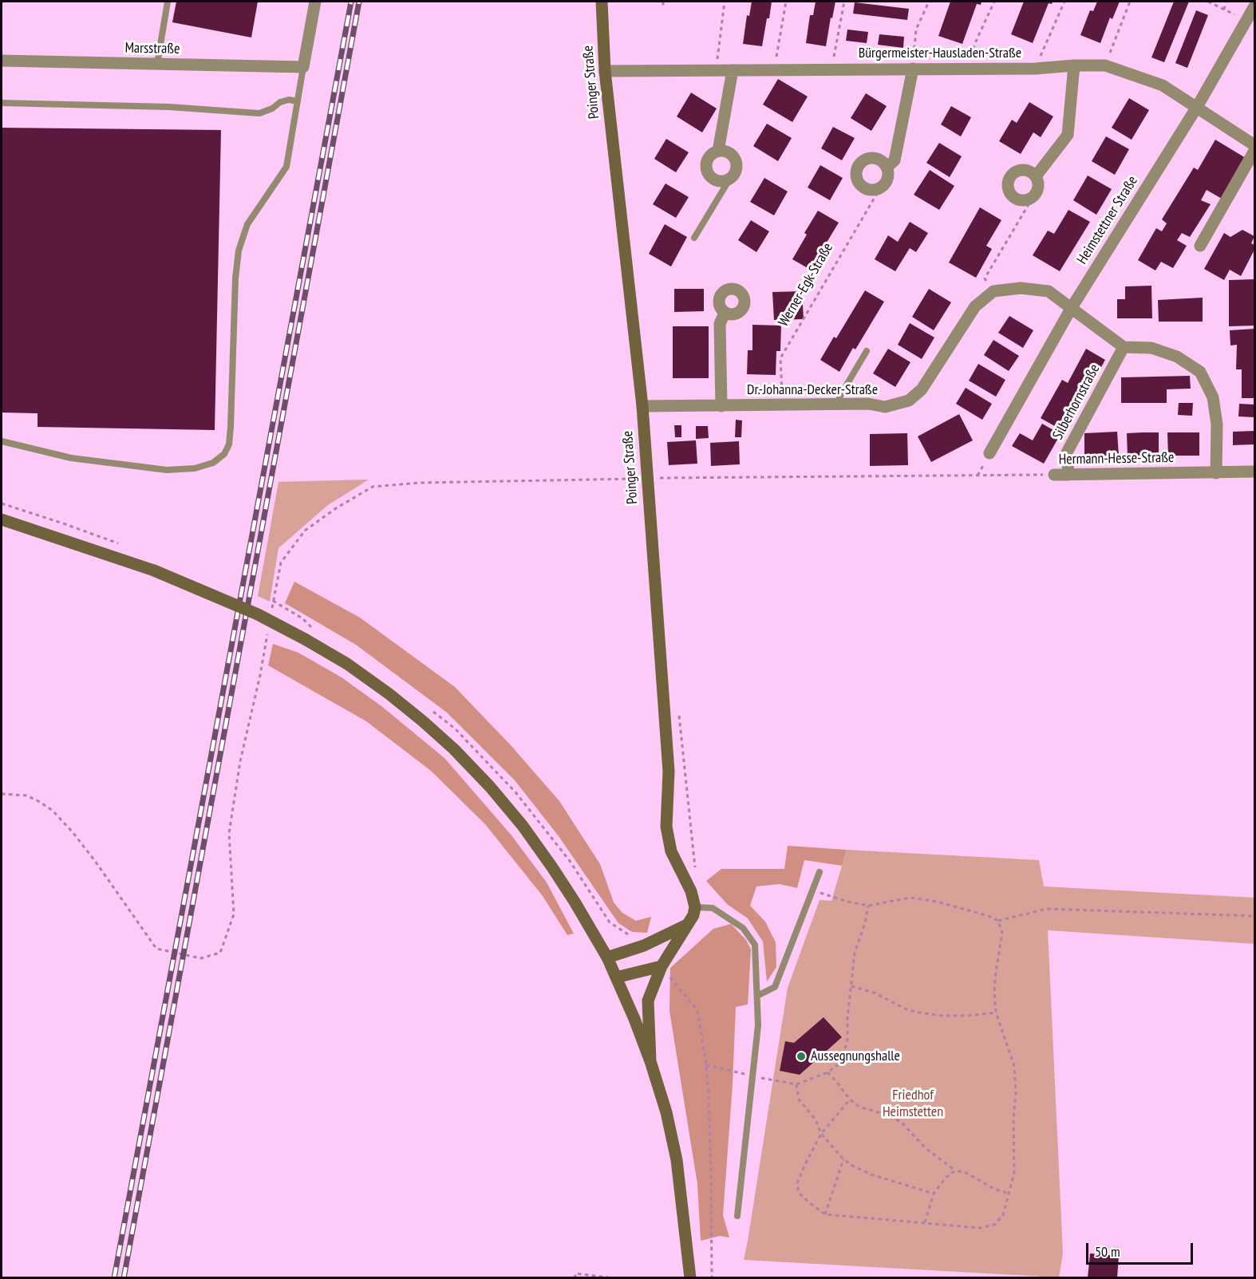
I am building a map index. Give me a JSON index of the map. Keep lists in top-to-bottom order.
{
  "streets": {
    "street": [
      "Marsstraße",
      "Bürgermeister-Hausladen-Straße",
      "Poinger Straße",
      "Heimstettner Straße",
      "Dr.-Johanna-Decker-Straße",
      "Silberhornstraße",
      "Hermann-Hesse-Straße"
    ],
    "path": ["Werner-Egk-Straße"]
  },
  "crossings": [
    ["Bürgermeister-Hausladen-Straße", "Poinger Straße"],
    ["Bürgermeister-Hausladen-Straße", "Heimstettner Straße"],
    ["Poinger Straße", "Dr.-Johanna-Decker-Straße"],
    ["Poinger Straße", "Hermann-Hesse-Straße"],
    ["Werner-Egk-Straße", "Dr.-Johanna-Decker-Straße"],
    ["Silberhornstraße", "Hermann-Hesse-Straße"]
  ],
  "parks": ["Friedhof Heimstetten"],
  "places": ["Aussegnungshalle"],
  "scale_bar": "50 m"
}
